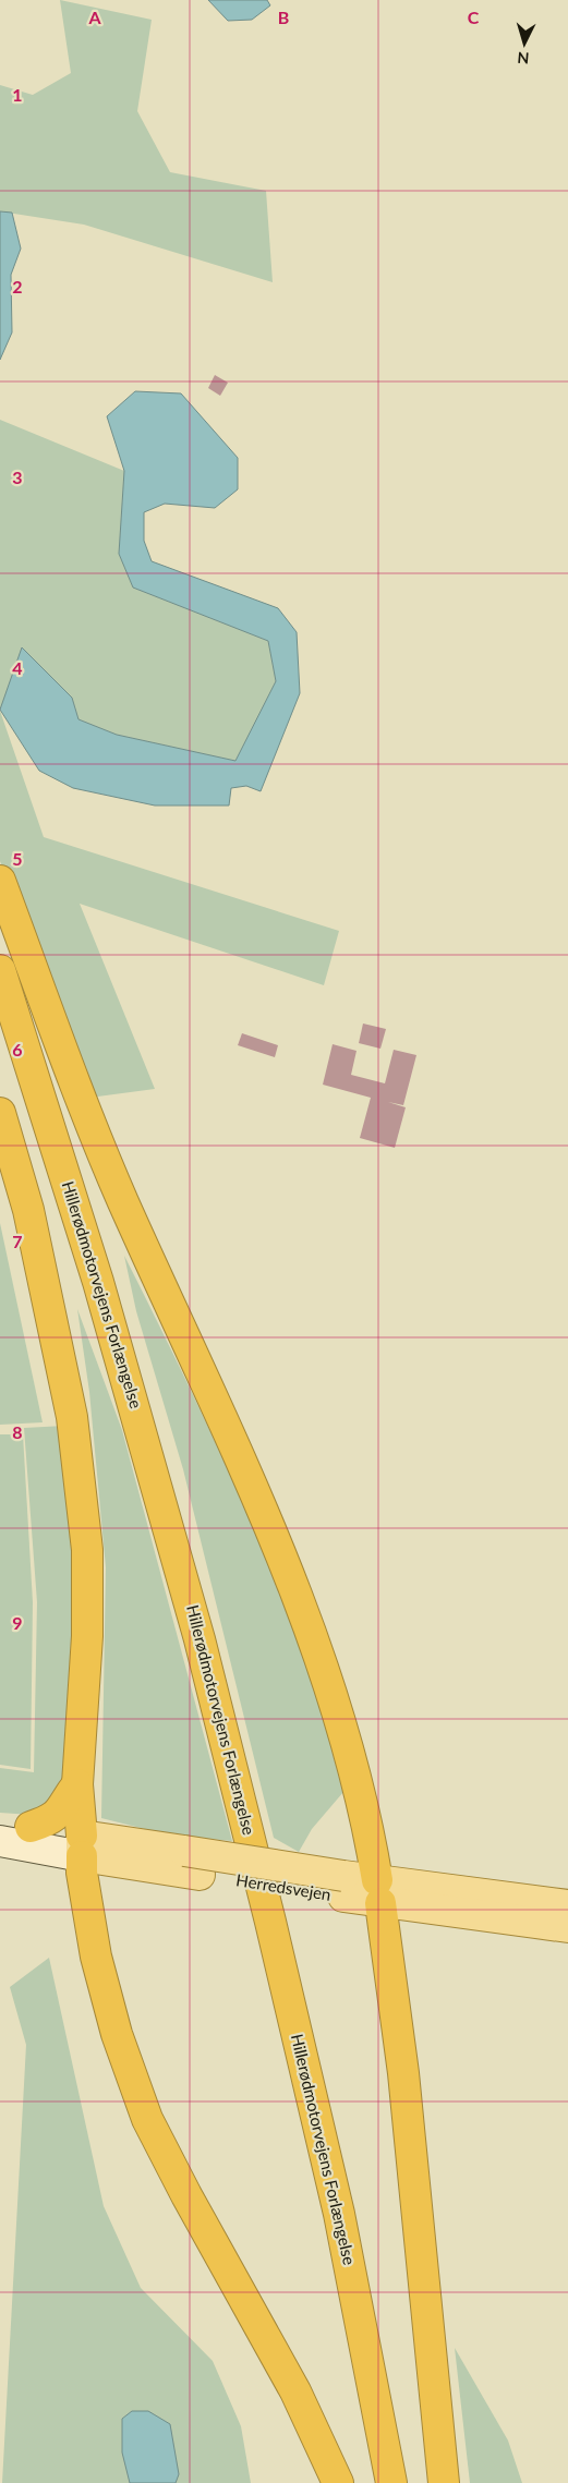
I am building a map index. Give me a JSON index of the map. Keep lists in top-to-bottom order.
{
  "streets": {
    "highway": ["Hillerødmotorvejens Forlængelse"],
    "main road": ["Herredsvejen"]
  },
  "north": "bottom",
  "grid": {
    "columns": ["A", "B", "C"],
    "rows": [
      "1",
      "2",
      "3",
      "4",
      "5",
      "6",
      "7",
      "8",
      "9"
    ]
  }
}
